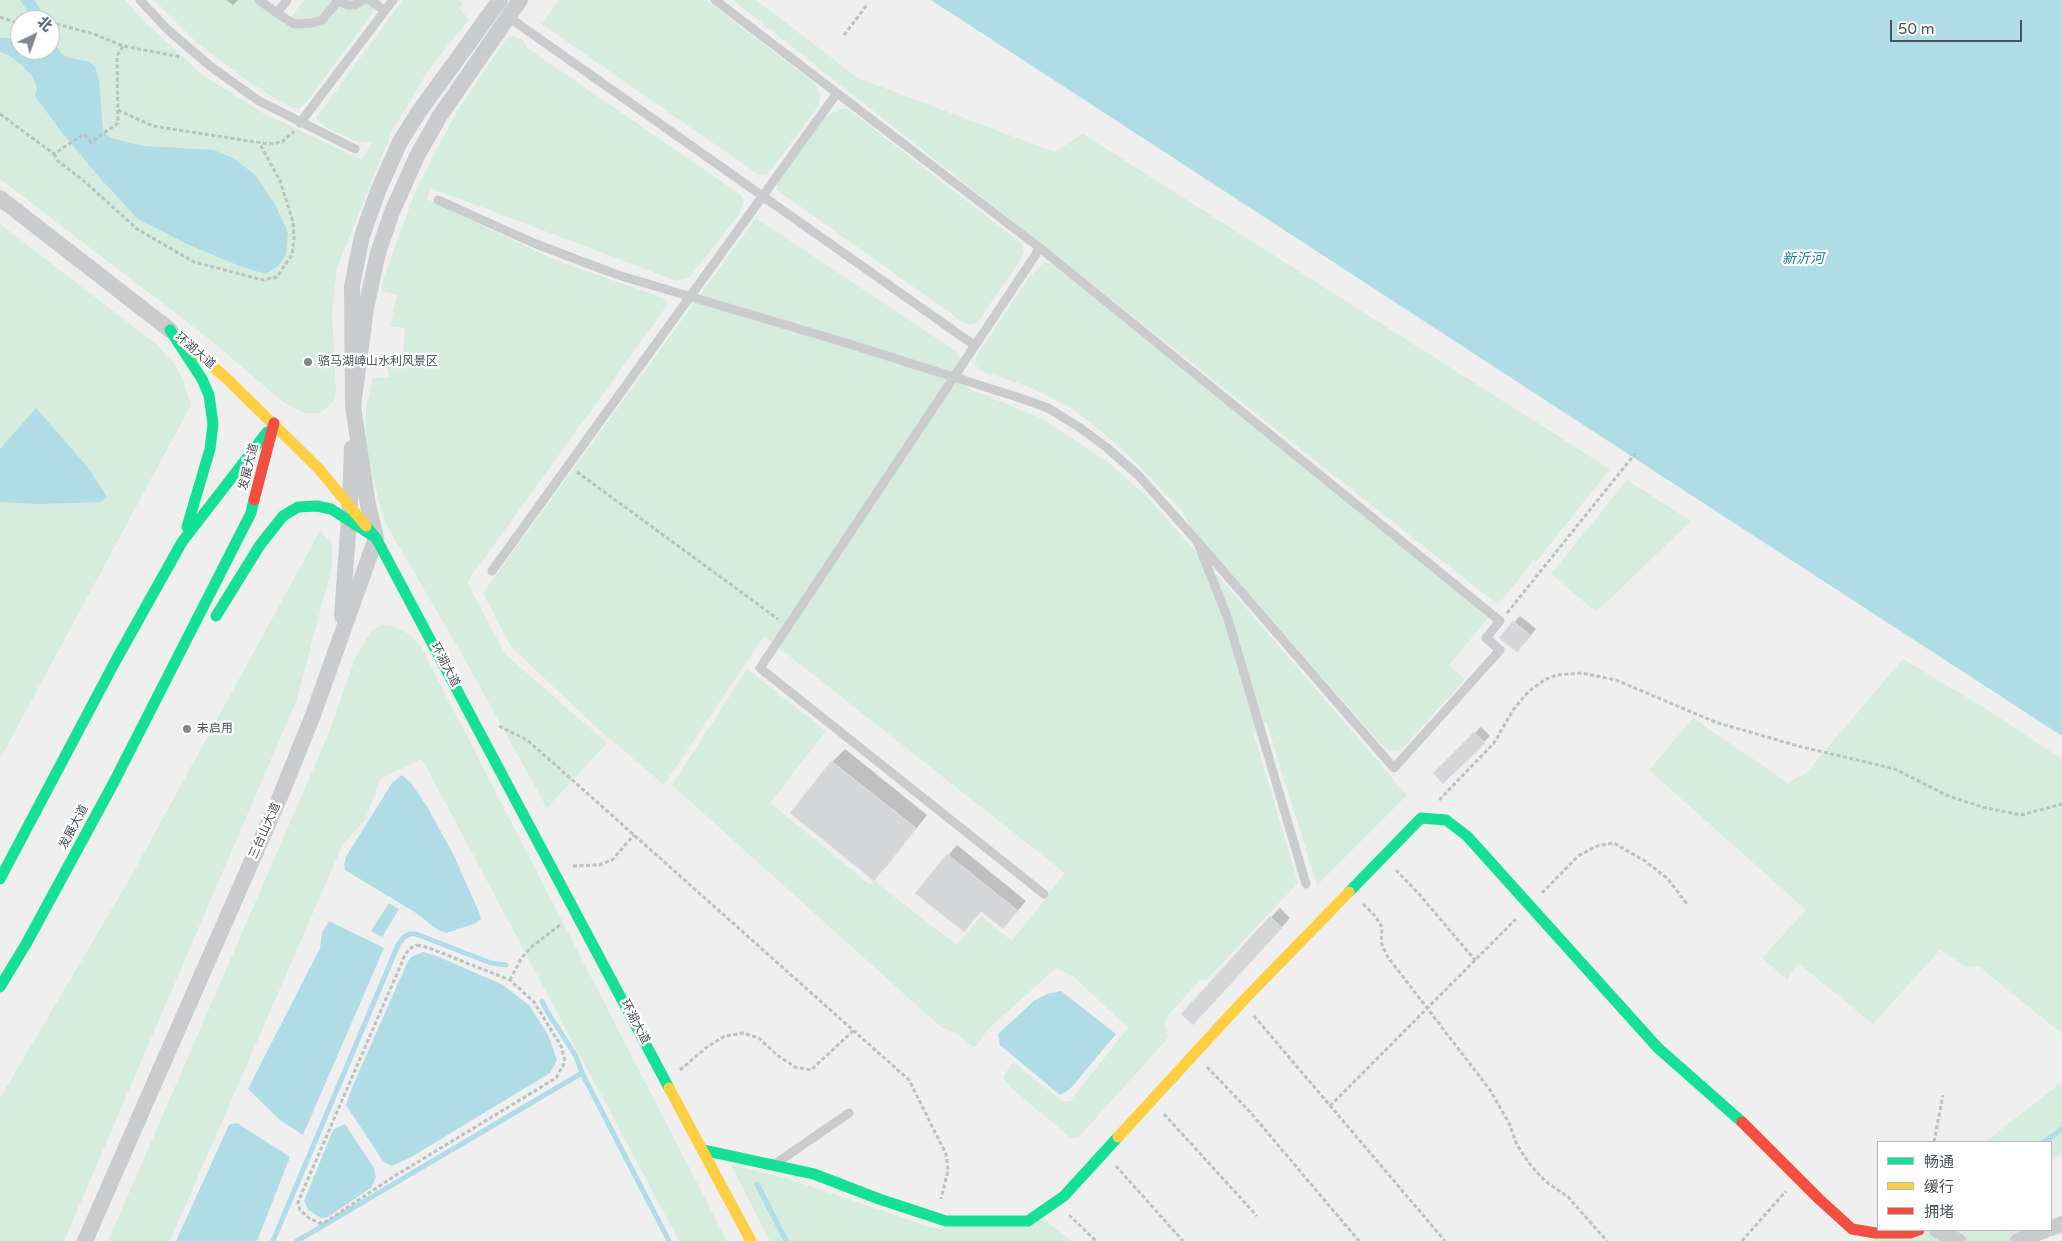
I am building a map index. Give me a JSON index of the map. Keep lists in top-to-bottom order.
{
  "streets": {
    "main road": ["环湖大道", "发展大道"],
    "street": ["三台山大道"]
  },
  "crossings": [
    ["环湖大道", "发展大道"],
    ["环湖大道", "三台山大道"]
  ],
  "water": ["新沂河"],
  "places": ["骆马湖嶂山水利风景区", "未启用"],
  "legend": ["畅通", "缓行", "拥堵"],
  "scale_bar": "50 m",
  "north": "top right"
}
